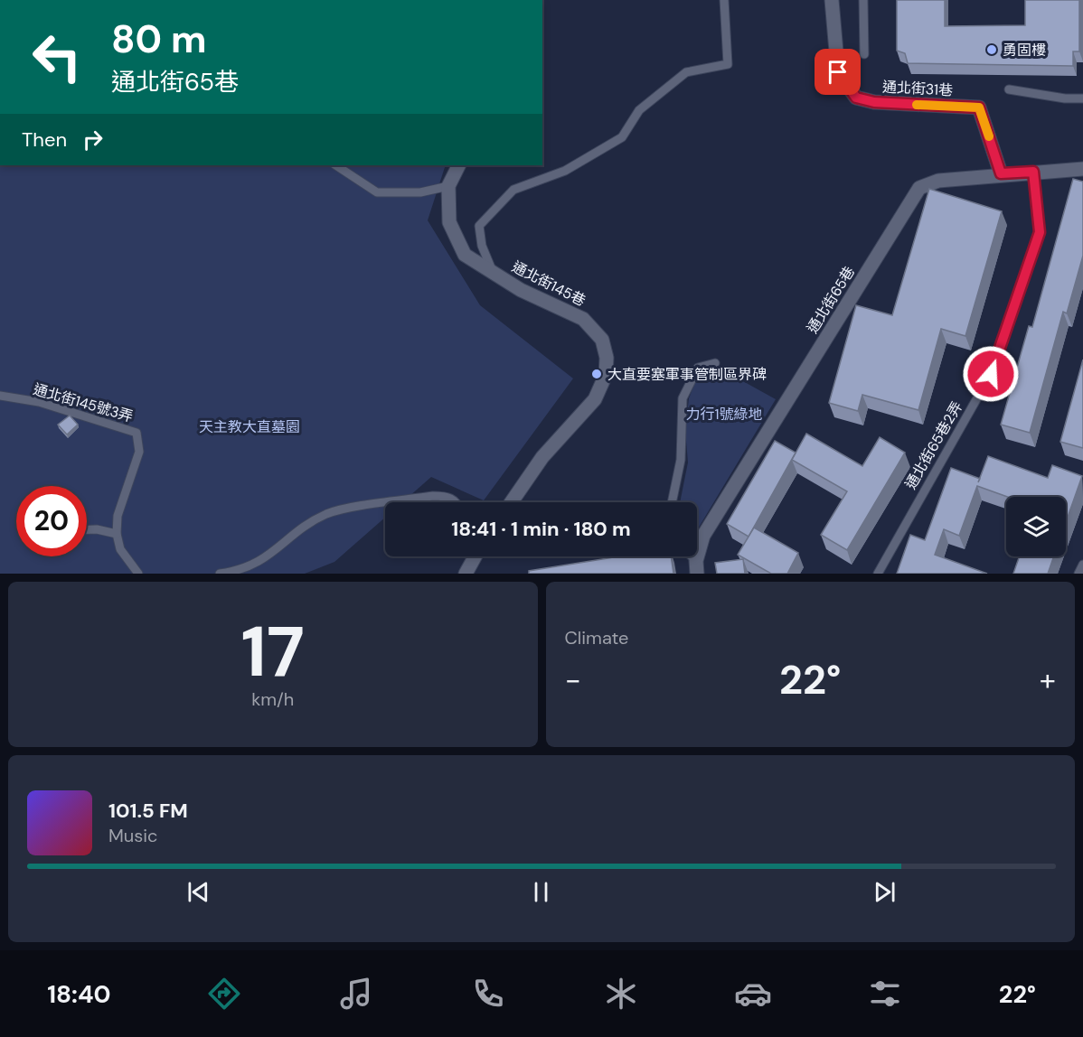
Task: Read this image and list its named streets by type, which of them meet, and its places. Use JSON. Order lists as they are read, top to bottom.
{
  "streets": {
    "street": ["通北街31巷", "通北街145巷", "通北街65巷"],
    "lane": ["通北街145號3弄", "通北街65巷2弄"]
  },
  "crossings": [
    ["通北街31巷", "通北街65巷"],
    ["通北街65巷", "通北街65巷2弄"]
  ],
  "parks": ["力行1號綠地", "天主教大直墓園"],
  "places": ["勇固樓", "大直要塞軍事管制區界碑"],
  "page": {
    "turn": ["80 m", "通北街65巷"],
    "then": "Then",
    "limit": "20",
    "trip": "18:41 · 1 min · 180 m",
    "tile": [
      ["17", "km/h"],
      "Climate"
    ],
    "heat": ["−", "22°", "+"],
    "song": ["101.5 FM", "Music"],
    "tabs": ["18:40", "22°"]
  }
}
